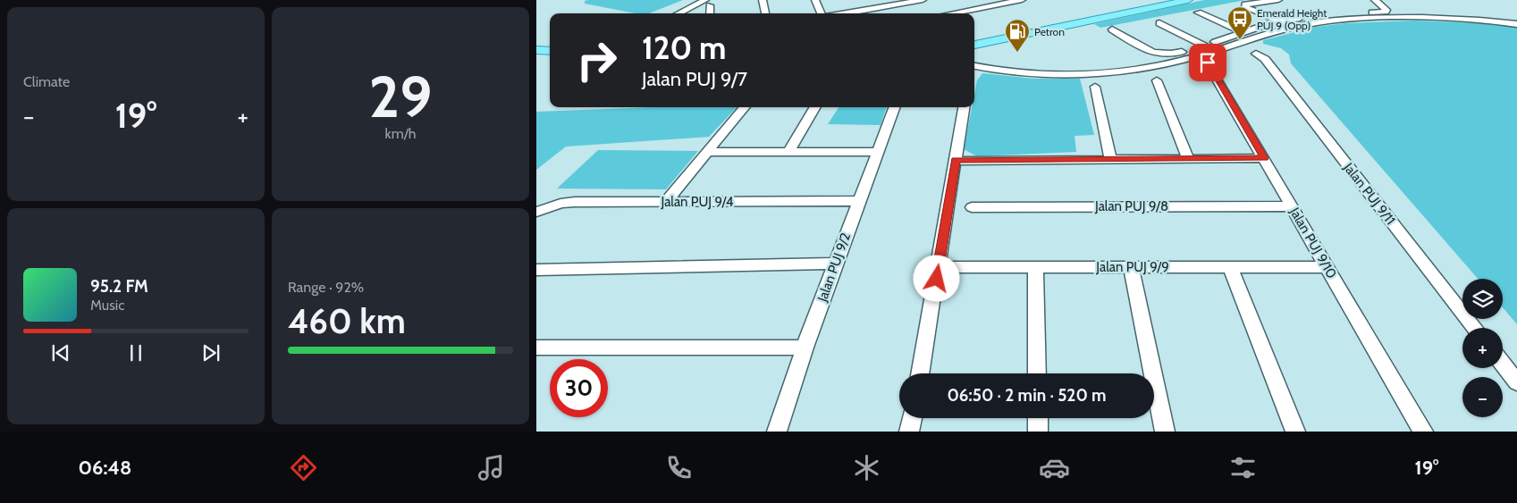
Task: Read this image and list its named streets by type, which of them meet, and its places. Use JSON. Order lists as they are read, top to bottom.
{
  "streets": {
    "street": [
      "Jalan PUJ 9/11",
      "Jalan PUJ 9/4",
      "Jalan PUJ 9/8",
      "Jalan PUJ 9/10",
      "Jalan PUJ 9/2",
      "Jalan PUJ 9/9"
    ]
  },
  "crossings": [
    ["Jalan PUJ 9/4", "Jalan PUJ 9/2"],
    ["Jalan PUJ 9/8", "Jalan PUJ 9/10"],
    ["Jalan PUJ 9/10", "Jalan PUJ 9/9"]
  ],
  "places": {
    "bus stop": ["Emerald Height PUJ 9 (Opp)"],
    "fuel station": ["Petron"]
  },
  "page": {
    "tile": [
      "Climate",
      ["29", "km/h"],
      ["Range · 92%", "460 km"]
    ],
    "turn": ["120 m", "Jalan PUJ 9/7"],
    "heat": ["−", "19°", "+"],
    "song": ["95.2 FM", "Music"],
    "map_buttons": ["+", "−"],
    "limit": "30",
    "trip": "06:50 · 2 min · 520 m",
    "tabs": ["06:48", "19°"]
  }
}
